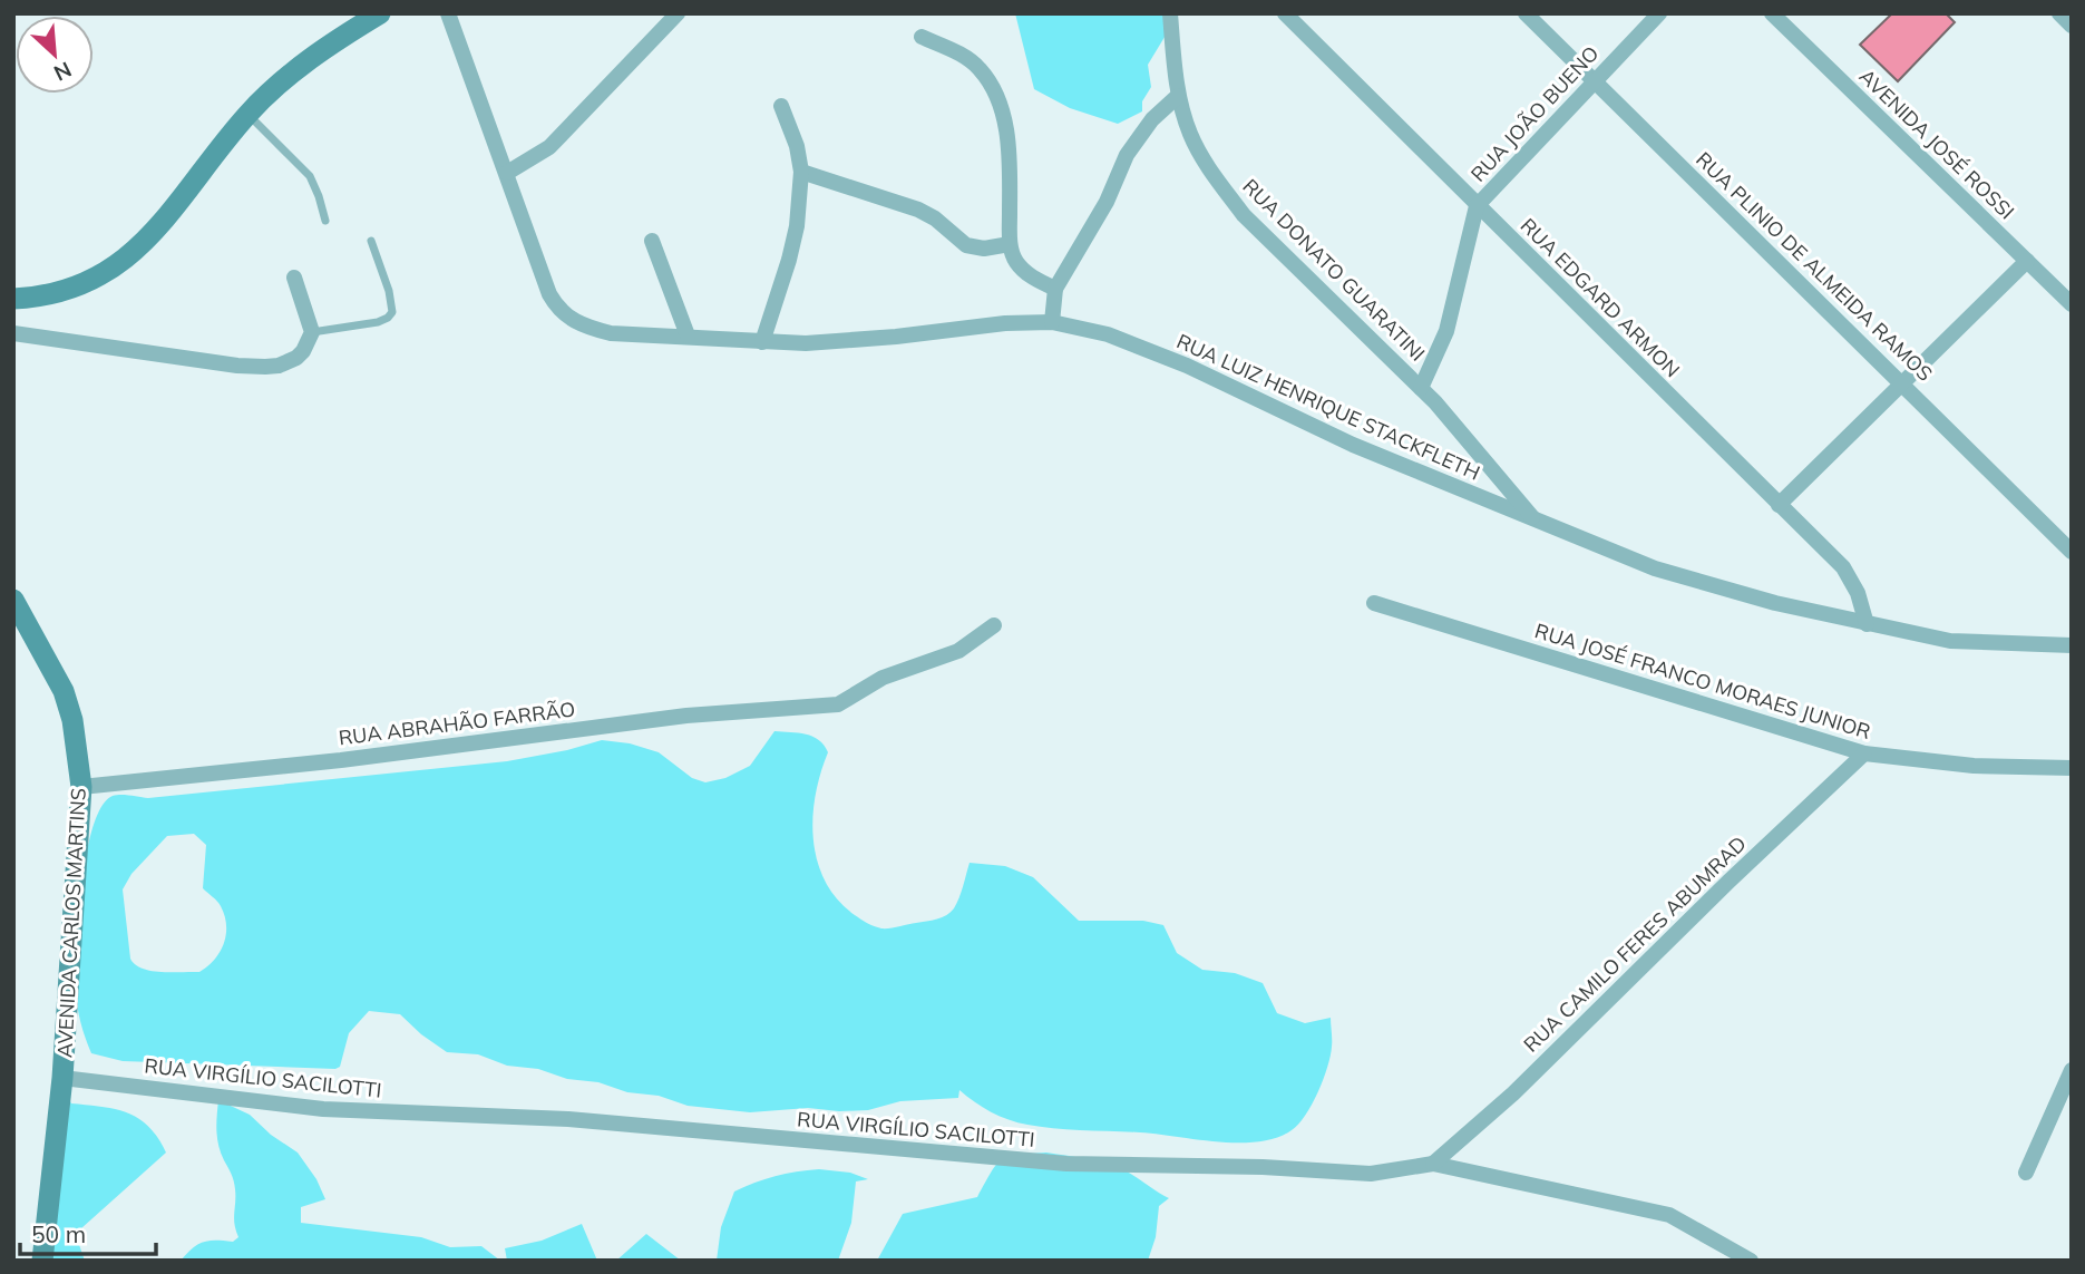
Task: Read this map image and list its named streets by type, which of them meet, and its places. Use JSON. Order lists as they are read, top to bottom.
{
  "streets": {
    "street": [
      "RUA JOÃO BUENO",
      "AVENIDA JOSÉ ROSSI",
      "RUA PLINIO DE ALMEIDA RAMOS",
      "RUA DONATO GUARATINI",
      "RUA EDGARD ARMON",
      "RUA LUIZ HENRIQUE STACKFLETH",
      "RUA JOSÉ FRANCO MORAES JUNIOR",
      "RUA ABRAHÃO FARRÃO",
      "AVENIDA CARLOS MARTINS",
      "RUA CAMILO FERES ABUMRAD",
      "RUA VIRGÍLIO SACILOTTI"
    ]
  },
  "crossings": [
    ["RUA JOÃO BUENO", "RUA PLINIO DE ALMEIDA RAMOS"],
    ["RUA JOÃO BUENO", "RUA DONATO GUARATINI"],
    ["RUA JOÃO BUENO", "RUA EDGARD ARMON"],
    ["RUA DONATO GUARATINI", "RUA LUIZ HENRIQUE STACKFLETH"],
    ["RUA EDGARD ARMON", "RUA LUIZ HENRIQUE STACKFLETH"],
    ["RUA JOSÉ FRANCO MORAES JUNIOR", "RUA CAMILO FERES ABUMRAD"],
    ["RUA ABRAHÃO FARRÃO", "AVENIDA CARLOS MARTINS"],
    ["AVENIDA CARLOS MARTINS", "RUA VIRGÍLIO SACILOTTI"],
    ["RUA CAMILO FERES ABUMRAD", "RUA VIRGÍLIO SACILOTTI"]
  ],
  "scale_bar": "50 m",
  "north": "bottom right"
}
